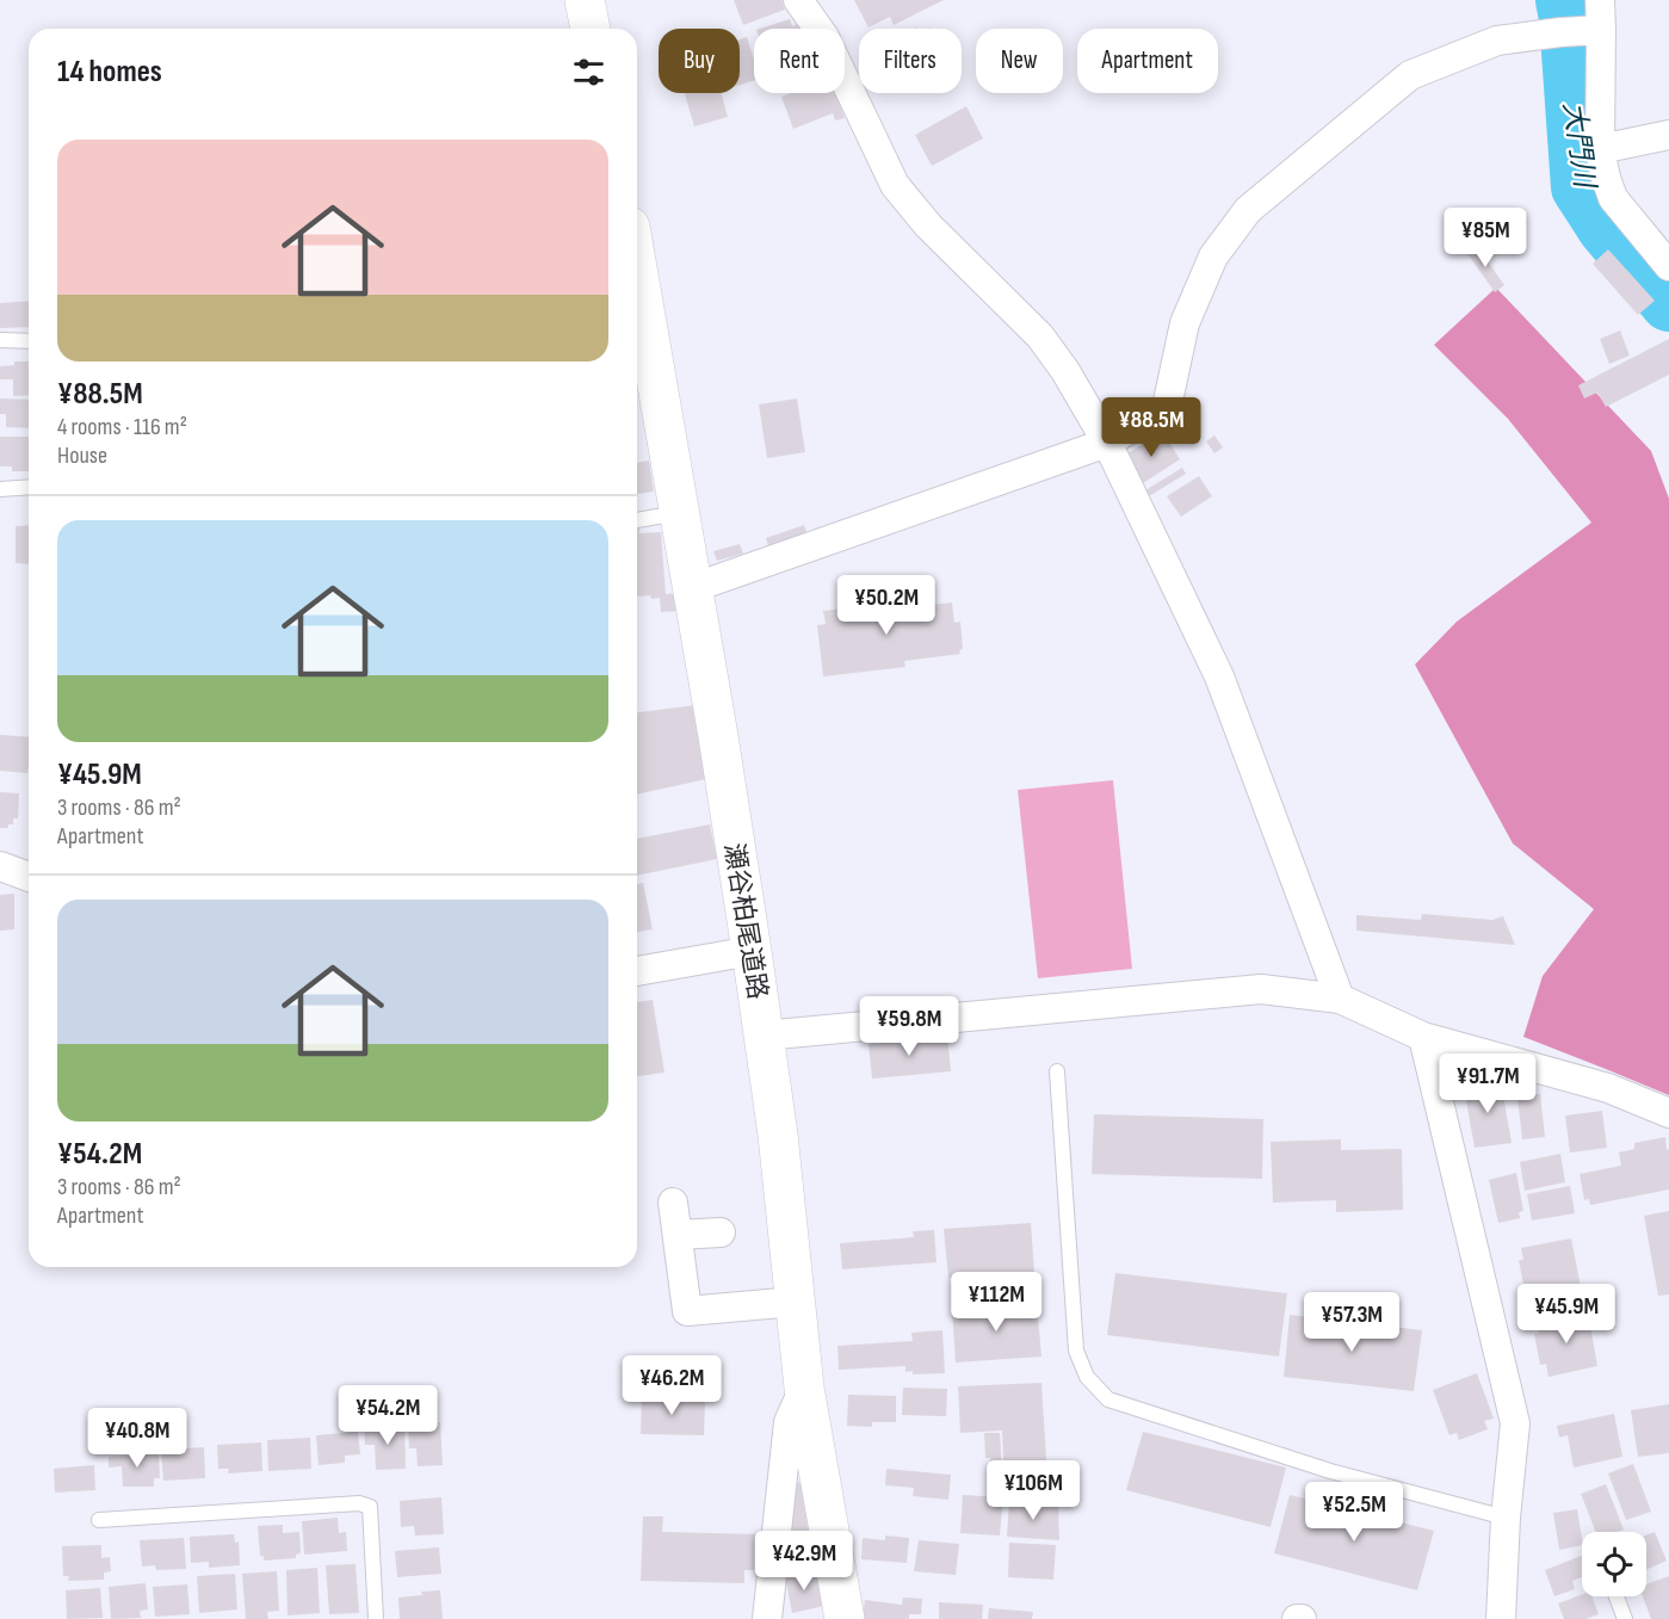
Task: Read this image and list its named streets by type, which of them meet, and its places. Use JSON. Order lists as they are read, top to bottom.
{
  "streets": {
    "main road": ["瀬谷柏尾道路"]
  },
  "water": ["大門川"],
  "page": {
    "chip": [
      "Buy",
      "Rent",
      "Filters",
      "New",
      "Apartment"
    ],
    "heading": "14 homes",
    "list": [
      {
        "name": "¥88.5M",
        "note": "4 rooms · 116 m² · House"
      },
      {
        "name": "¥45.9M",
        "note": "3 rooms · 86 m² · Apartment"
      },
      {
        "name": "¥54.2M",
        "note": "3 rooms · 86 m² · Apartment"
      }
    ],
    "price": [
      "¥85M",
      "¥88.5M",
      "¥50.2M",
      "¥59.8M",
      "¥91.7M",
      "¥112M",
      "¥45.9M",
      "¥57.3M",
      "¥46.2M",
      "¥54.2M",
      "¥40.8M",
      "¥106M",
      "¥52.5M",
      "¥42.9M"
    ]
  }
}
